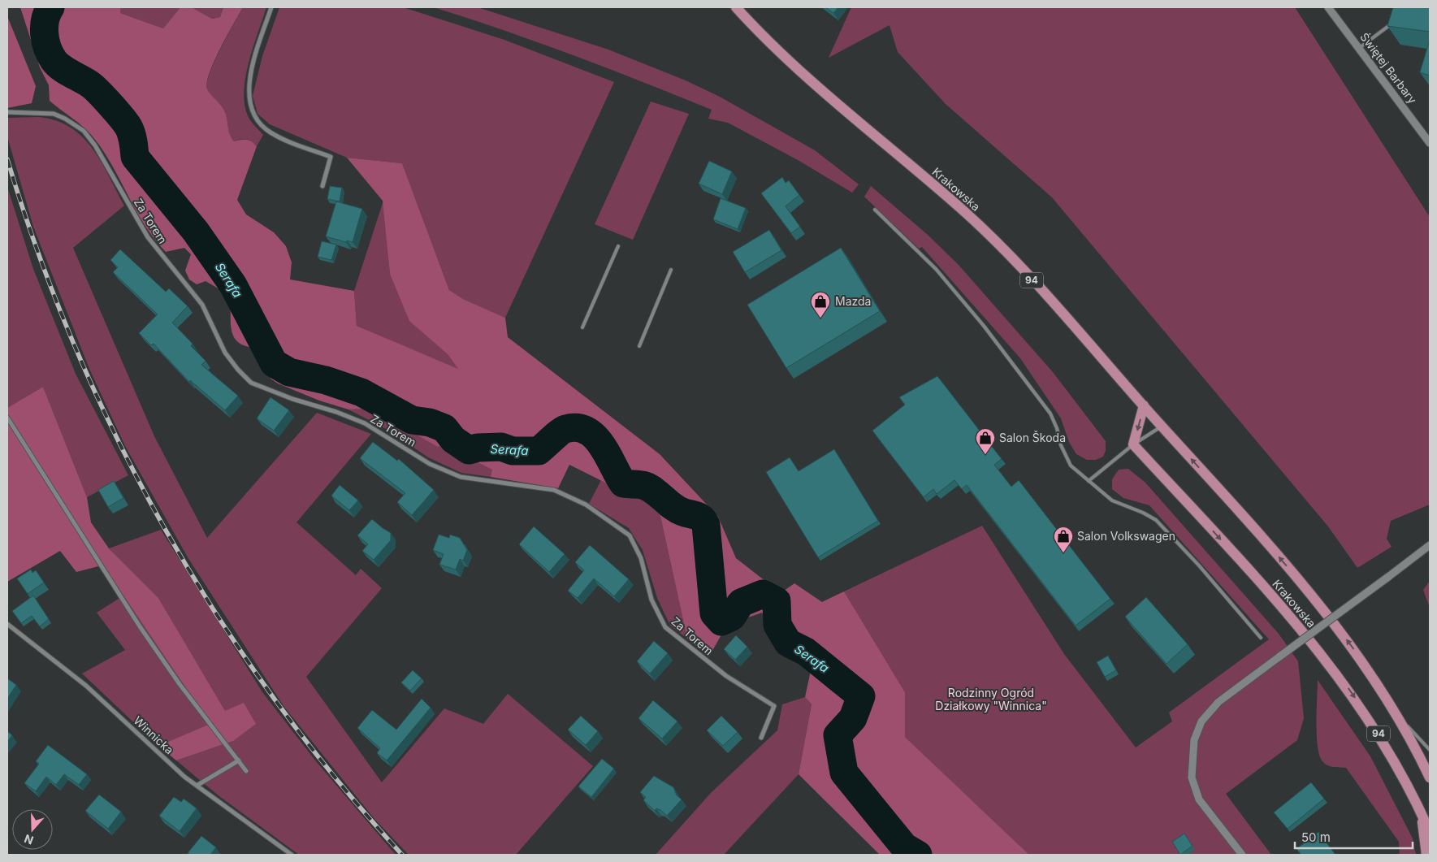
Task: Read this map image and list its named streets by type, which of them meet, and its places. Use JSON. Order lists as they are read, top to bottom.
{
  "streets": {
    "main road": ["Krakowska", "94"],
    "street": ["Świętej Barbary", "Za Torem", "Winnicka"]
  },
  "water": ["Serafa"],
  "parks": ["Rodzinny Ogród Działkowy \"Winnica\""],
  "places": {
    "shop": ["Mazda", "Salon Škoda", "Salon Volkswagen"]
  },
  "scale_bar": "50 m",
  "north": "bottom"
}
